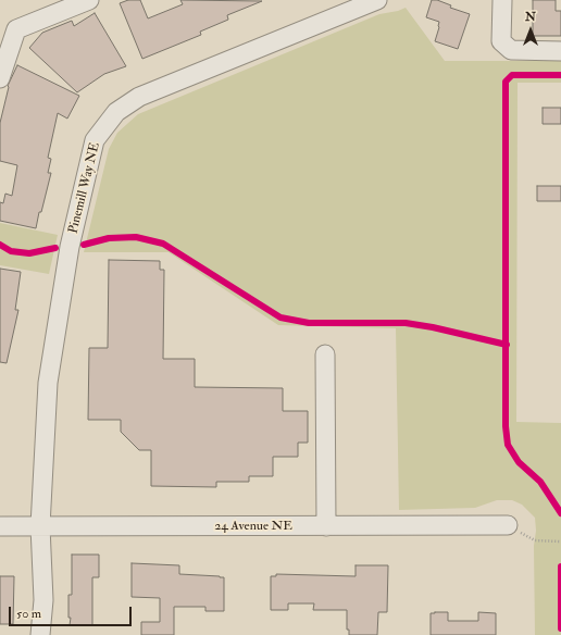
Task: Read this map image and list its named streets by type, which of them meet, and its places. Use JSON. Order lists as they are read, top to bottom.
{
  "streets": {
    "street": ["Pinemill Way NE", "24 Avenue NE"]
  },
  "crossings": [
    ["Pinemill Way NE", "24 Avenue NE"]
  ],
  "scale_bar": "50 m",
  "north": "top"
}
